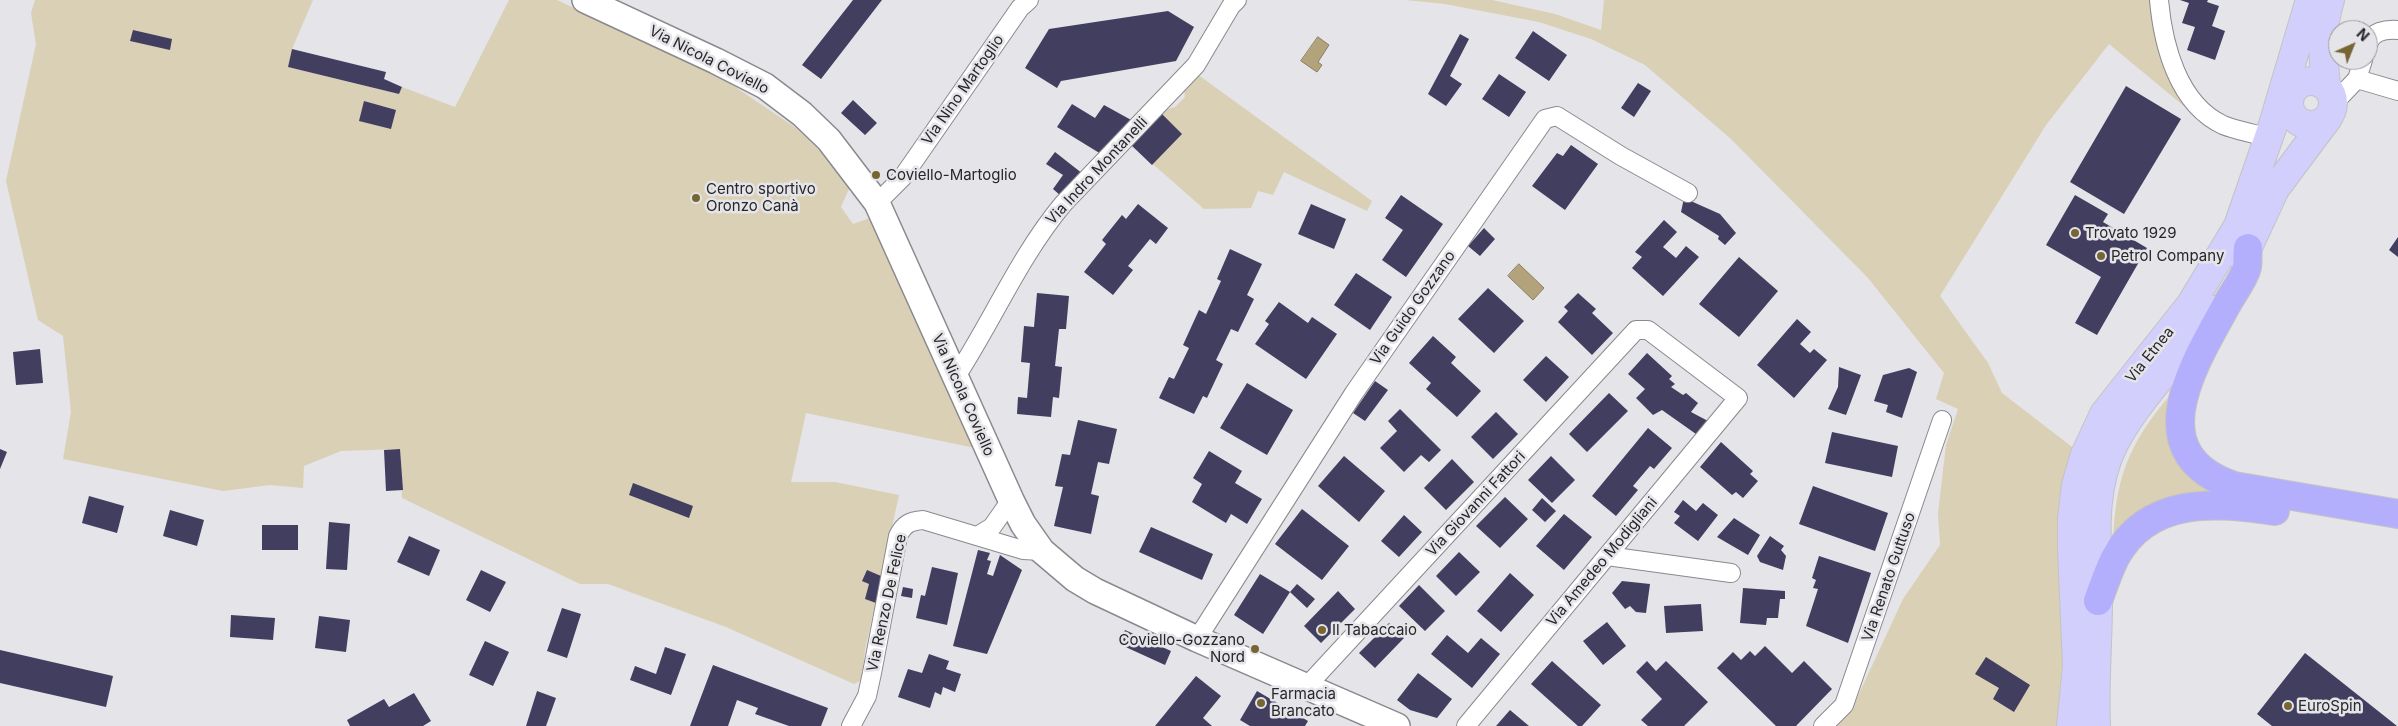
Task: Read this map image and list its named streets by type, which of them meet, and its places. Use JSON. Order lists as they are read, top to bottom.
{
  "streets": {
    "main road": ["Via Nicola Coviello", "Via Etnea"],
    "street": [
      "Via Nino Martoglio",
      "Via Indro Montanelli",
      "Via Guido Gozzano",
      "Via Giovanni Fattori",
      "Via Amedeo Modigliani",
      "Via Renato Guttuso",
      "Via Renzo De Felice"
    ]
  },
  "crossings": [
    ["Via Nicola Coviello", "Via Nino Martoglio"],
    ["Via Nicola Coviello", "Via Indro Montanelli"],
    ["Via Nicola Coviello", "Via Guido Gozzano"],
    ["Via Nicola Coviello", "Via Giovanni Fattori"],
    ["Via Giovanni Fattori", "Via Amedeo Modigliani"]
  ],
  "places": [
    "Coviello-Martoglio",
    "Centro sportivo Oronzo Canà",
    "Trovato 1929",
    "Petrol Company",
    "Il Tabaccaio",
    "Coviello-Gozzano Nord",
    "Farmacia Brancato",
    "EuroSpin"
  ],
  "north": "top right"
}
